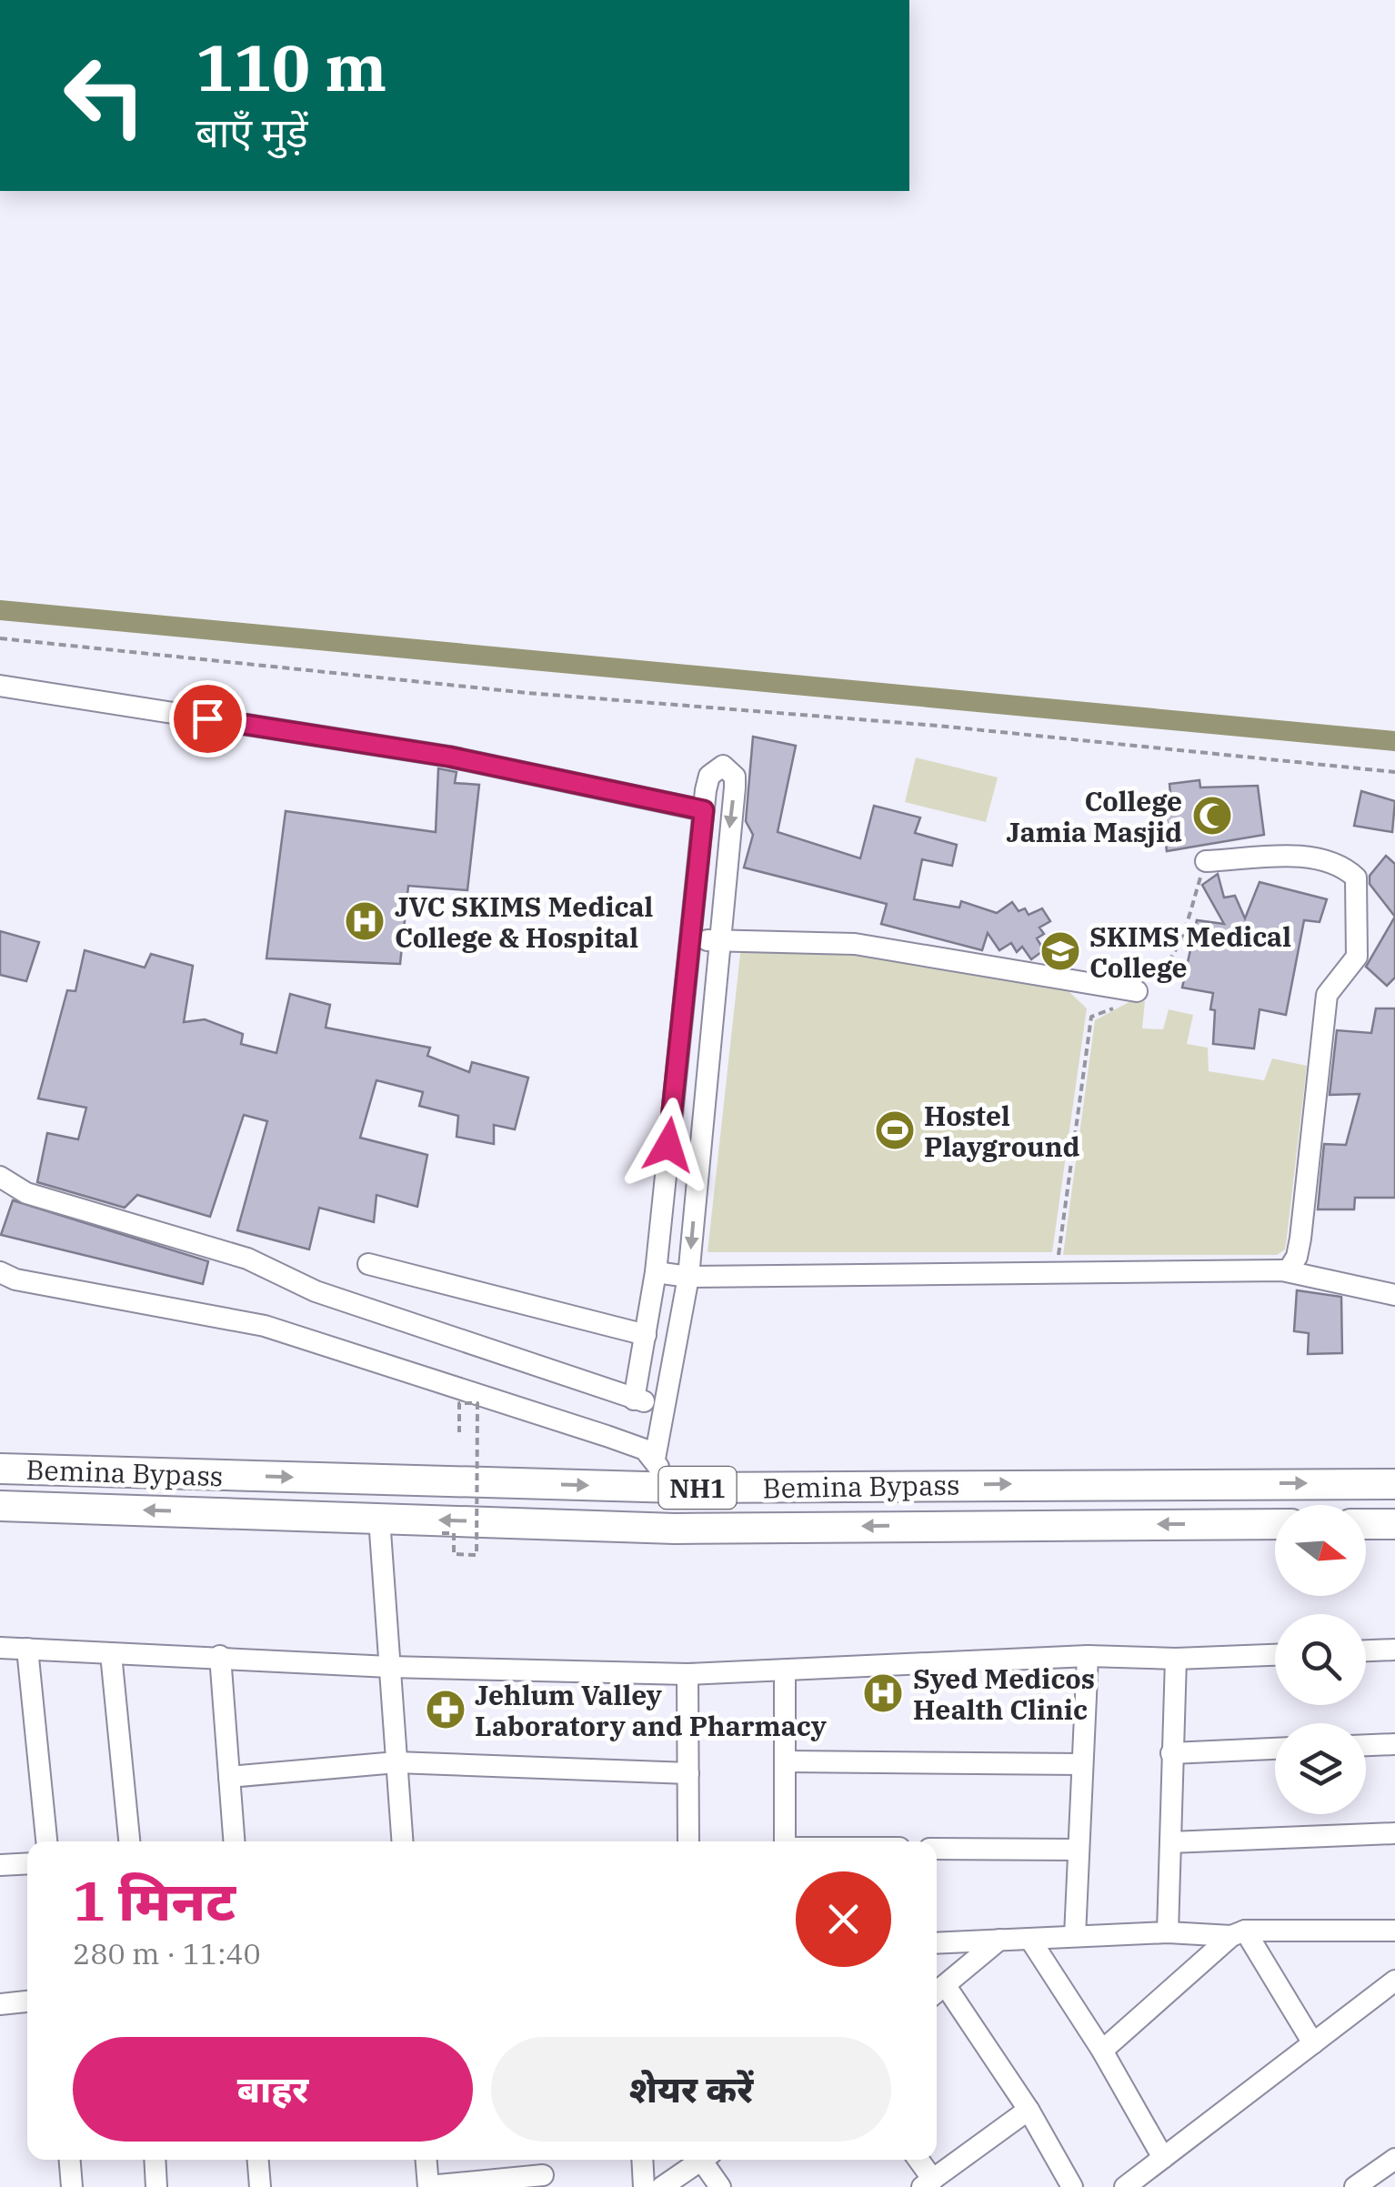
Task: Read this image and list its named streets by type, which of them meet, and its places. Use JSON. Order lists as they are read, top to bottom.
{
  "streets": {
    "highway": ["Bemina Bypass", "NH1"]
  },
  "places": {
    "mosque": ["College Jamia Masjid"],
    "hospital": ["JVC SKIMS Medical College & Hospital", "Syed Medicos Health Clinic"],
    "school or university": ["SKIMS Medical College"],
    "sports": ["Hostel Playground"],
    "pharmacy": ["Jehlum Valley Laboratory and Pharmacy"]
  },
  "north": "right",
  "page": {
    "turn": ["110 m", "बाएँ मुड़ें"],
    "heading": ["1 मिनट", "280 m · 11:40"],
    "buttons": ["बाहर", "शेयर करें"]
  }
}
